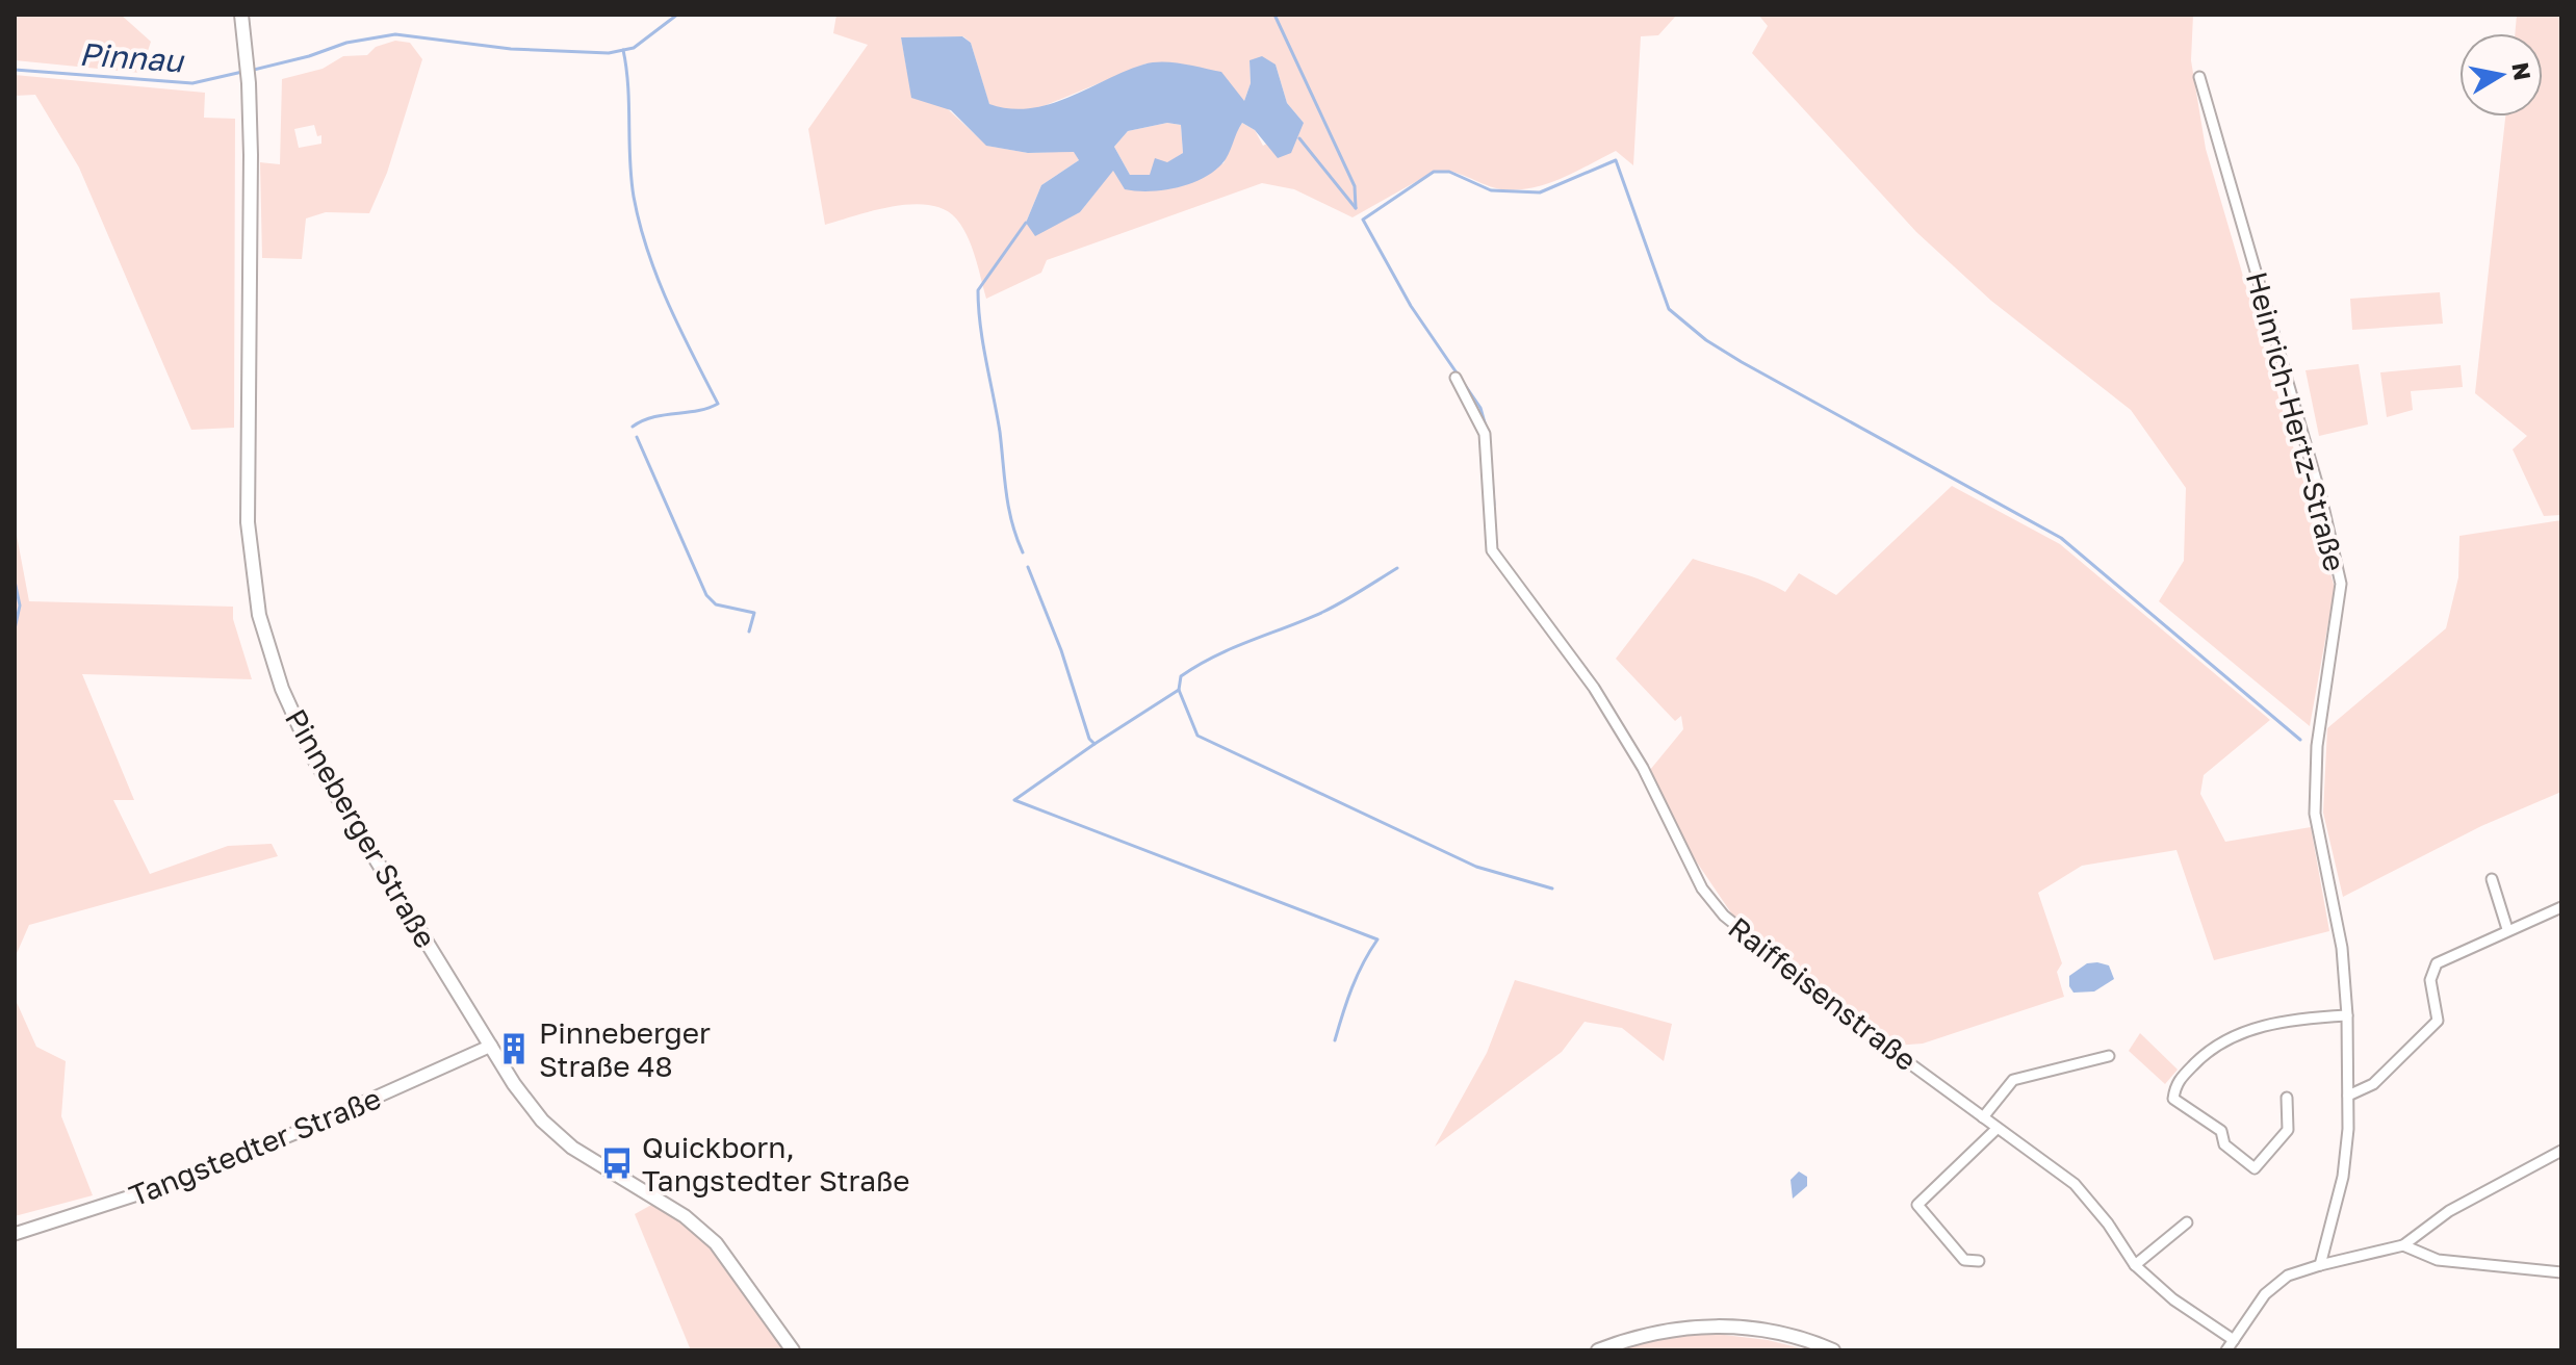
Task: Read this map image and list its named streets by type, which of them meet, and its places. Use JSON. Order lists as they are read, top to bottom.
{
  "streets": {
    "main road": ["Pinneberger Straße"],
    "street": ["Heinrich-Hertz-Straße", "Raiffeisenstraße", "Tangstedter Straße"]
  },
  "crossings": [
    ["Pinneberger Straße", "Tangstedter Straße"]
  ],
  "water": ["Pinnau"],
  "places": {
    "building": ["Pinneberger Straße 48"],
    "bus stop": ["Quickborn, Tangstedter Straße"]
  },
  "north": "right"
}
